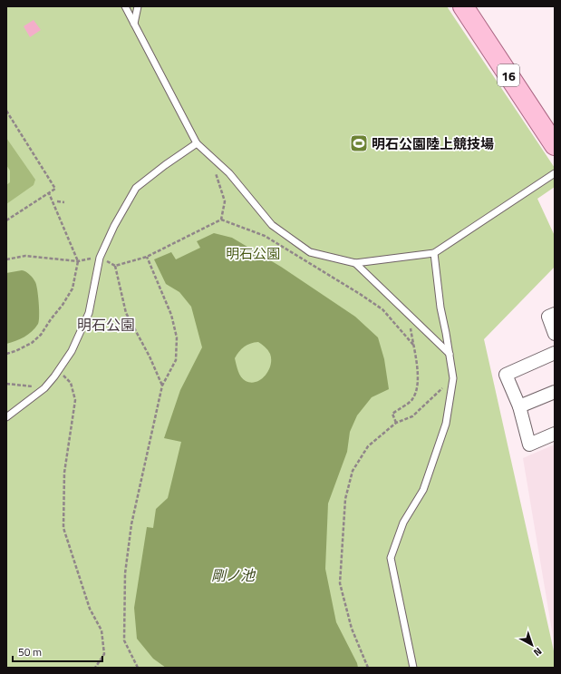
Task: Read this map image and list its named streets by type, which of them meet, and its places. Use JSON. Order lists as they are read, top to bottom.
{
  "streets": {
    "main road": ["16"]
  },
  "districts": ["明石公園"],
  "water": ["剛ノ池"],
  "parks": ["明石公園"],
  "places": {
    "sports": ["明石公園陸上競技場"]
  },
  "scale_bar": "50 m",
  "north": "bottom right"
}
